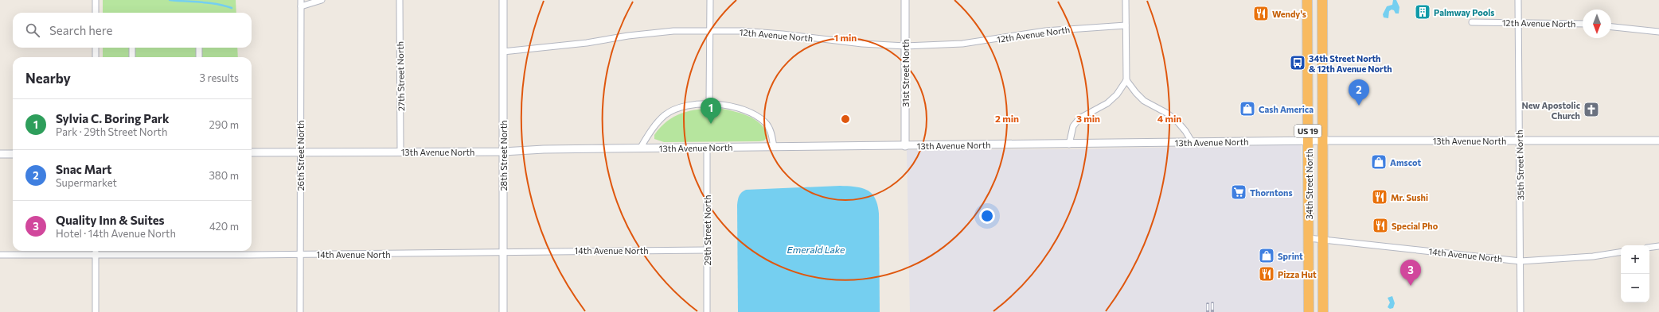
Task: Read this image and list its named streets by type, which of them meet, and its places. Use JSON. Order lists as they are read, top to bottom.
{
  "streets": {
    "highway": ["US 19", "34th Street North"],
    "street": [
      "12th Avenue North",
      "31st Street North",
      "27th Street North",
      "13th Avenue North",
      "26th Street North",
      "28th Street North",
      "35th Street North",
      "29th Street North",
      "14th Avenue North"
    ]
  },
  "crossings": [
    ["12th Avenue North", "31st Street North"],
    ["12th Avenue North", "28th Street North"],
    ["12th Avenue North", "35th Street North"],
    ["31st Street North", "13th Avenue North"],
    ["27th Street North", "13th Avenue North"],
    ["13th Avenue North", "26th Street North"],
    ["13th Avenue North", "28th Street North"],
    ["13th Avenue North", "35th Street North"],
    ["13th Avenue North", "34th Street North"],
    ["13th Avenue North", "29th Street North"],
    ["26th Street North", "14th Avenue North"],
    ["28th Street North", "14th Avenue North"],
    ["35th Street North", "14th Avenue North"],
    ["34th Street North", "14th Avenue North"],
    ["29th Street North", "14th Avenue North"]
  ],
  "water": ["Emerald Lake"],
  "places": {
    "building": ["Palmway Pools"],
    "restaurant": [
      "Wendy's",
      "Mr. Sushi",
      "Special Pho",
      "Pizza Hut"
    ],
    "bus stop": ["34th Street North & 12th Avenue North"],
    "shop": ["Cash America", "Amscot", "Sprint"],
    "church": ["New Apostolic Church"],
    "supermarket": ["Thorntons"]
  },
  "north": "bottom",
  "page": {
    "search": "Search here",
    "heading": ["Nearby", "3 results"],
    "pins": ["2", "1", "3"],
    "list": [
      {
        "mark": "1",
        "name": "Sylvia C. Boring Park",
        "note": "Park · 29th Street North",
        "value": "290 m"
      },
      {
        "mark": "2",
        "name": "Snac Mart",
        "note": "Supermarket",
        "value": "380 m"
      },
      {
        "mark": "3",
        "name": "Quality Inn & Suites",
        "note": "Hotel · 14th Avenue North",
        "value": "420 m"
      }
    ],
    "map_buttons": ["+", "−"]
  },
  "rings": [
    "1 min",
    "2 min",
    "3 min",
    "4 min"
  ]
}
